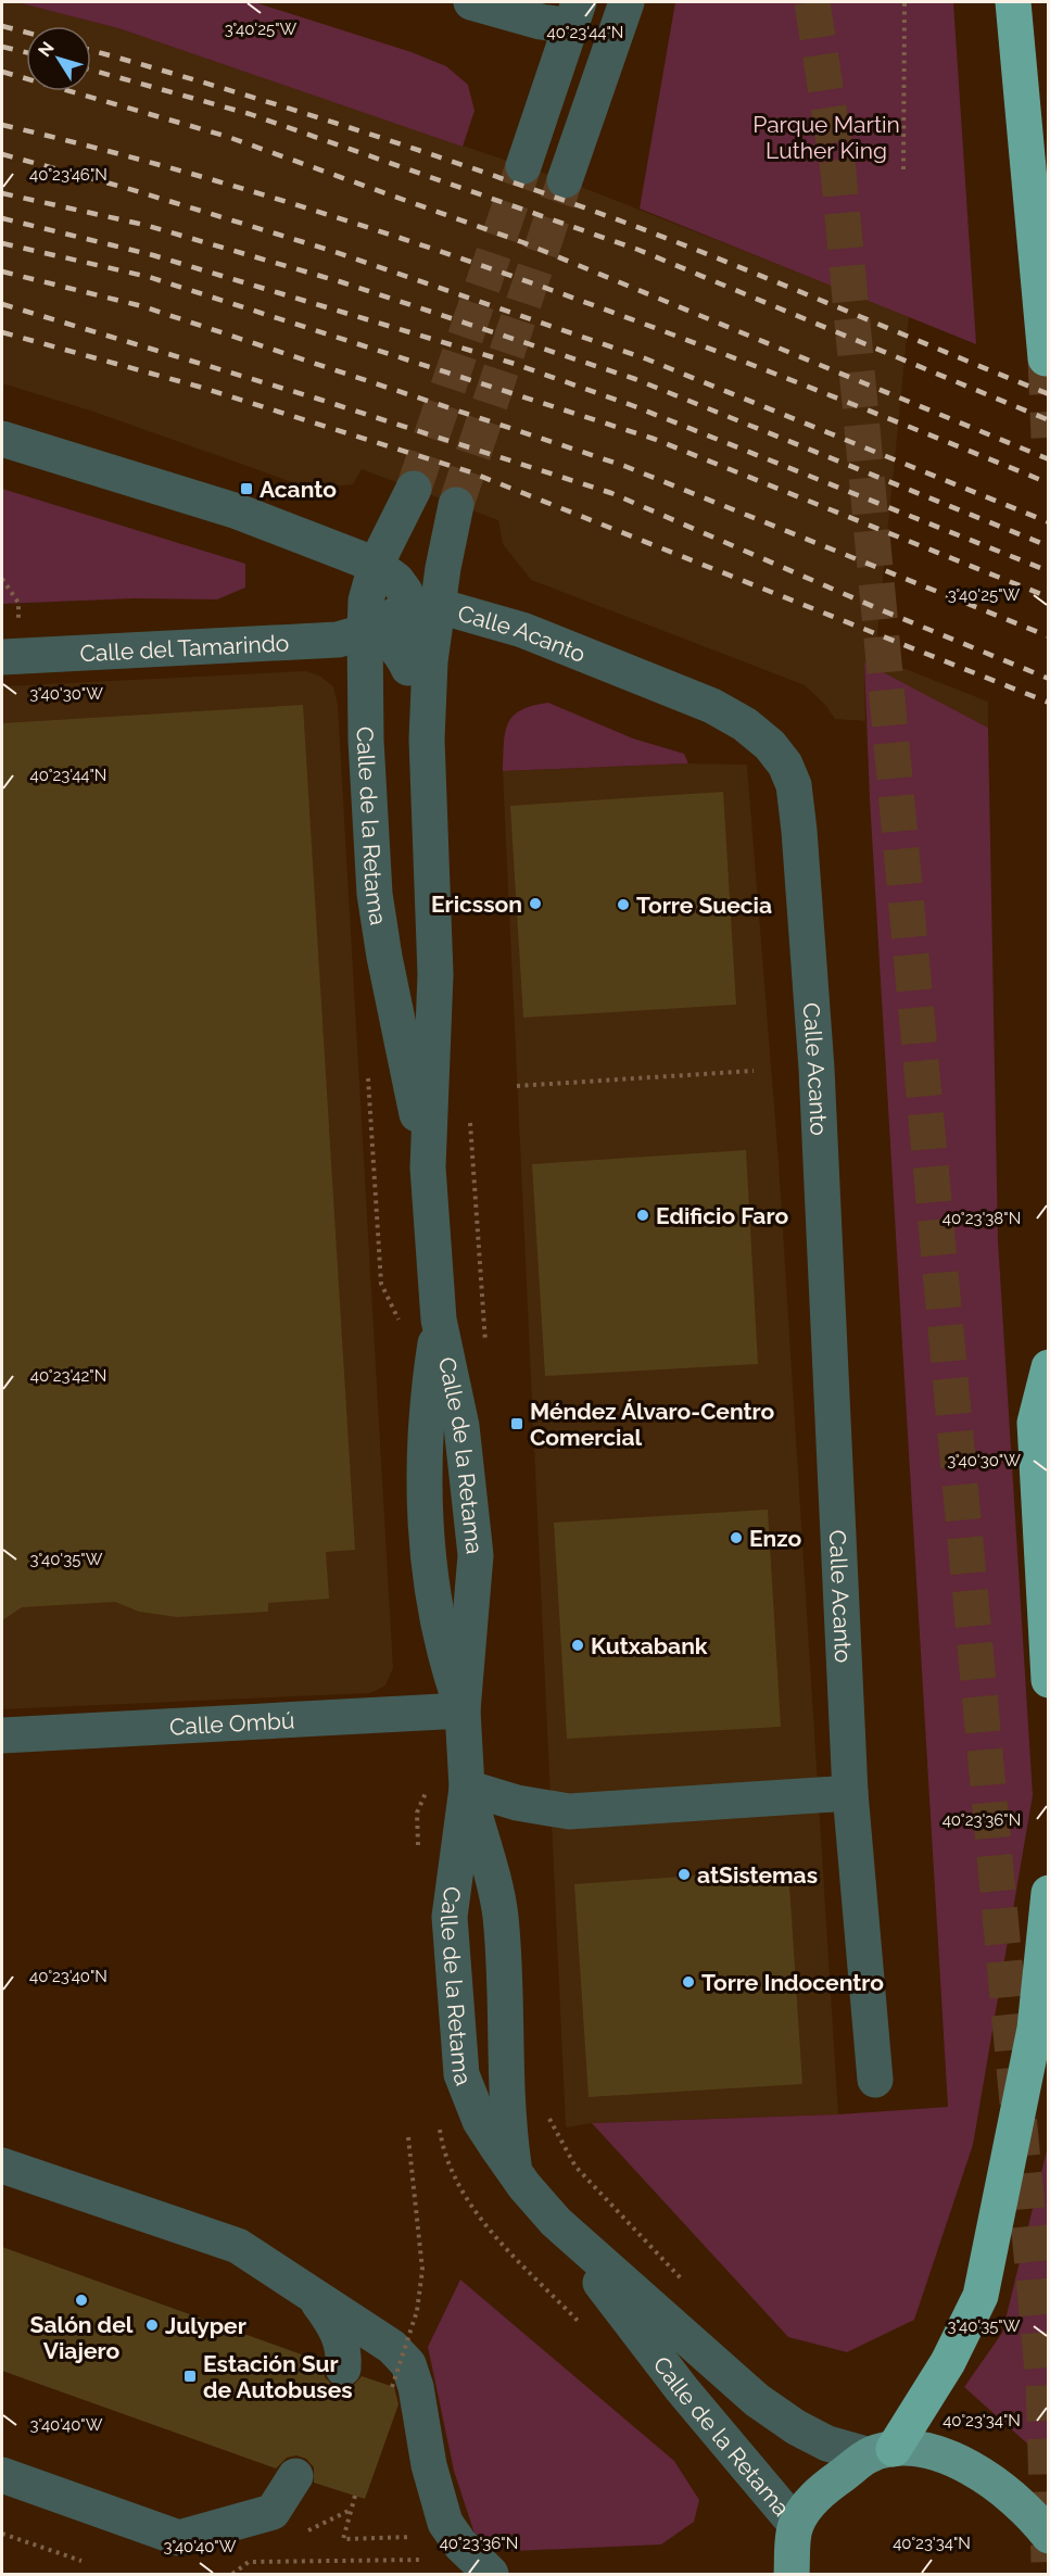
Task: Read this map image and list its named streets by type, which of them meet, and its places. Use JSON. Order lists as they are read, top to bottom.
{
  "streets": {
    "street": [
      "Calle Acanto",
      "Calle del Tamarindo",
      "Calle de la Retama",
      "Calle Ombú"
    ]
  },
  "crossings": [
    ["Calle Acanto", "Calle de la Retama"],
    ["Calle del Tamarindo", "Calle de la Retama"],
    ["Calle de la Retama", "Calle Ombú"]
  ],
  "parks": ["Parque Martin Luther King"],
  "places": {
    "transit": ["Acanto", "Méndez Álvaro-Centro Comercial", "Estación Sur de Autobuses"],
    "other": [
      "Ericsson",
      "Torre Suecia",
      "Edificio Faro",
      "Enzo",
      "Kutxabank",
      "atSistemas",
      "Torre Indocentro",
      "Salón del Viajero",
      "Julyper"
    ]
  },
  "north": "top left",
  "coordinates": [
    "3°40'25\"W",
    "40°23'44\"N",
    "40°23'46\"N",
    "3°40'30\"W",
    "40°23'38\"N",
    "40°23'42\"N",
    "3°40'35\"W",
    "40°23'36\"N",
    "40°23'40\"N",
    "40°23'34\"N",
    "3°40'40\"W"
  ]
}
